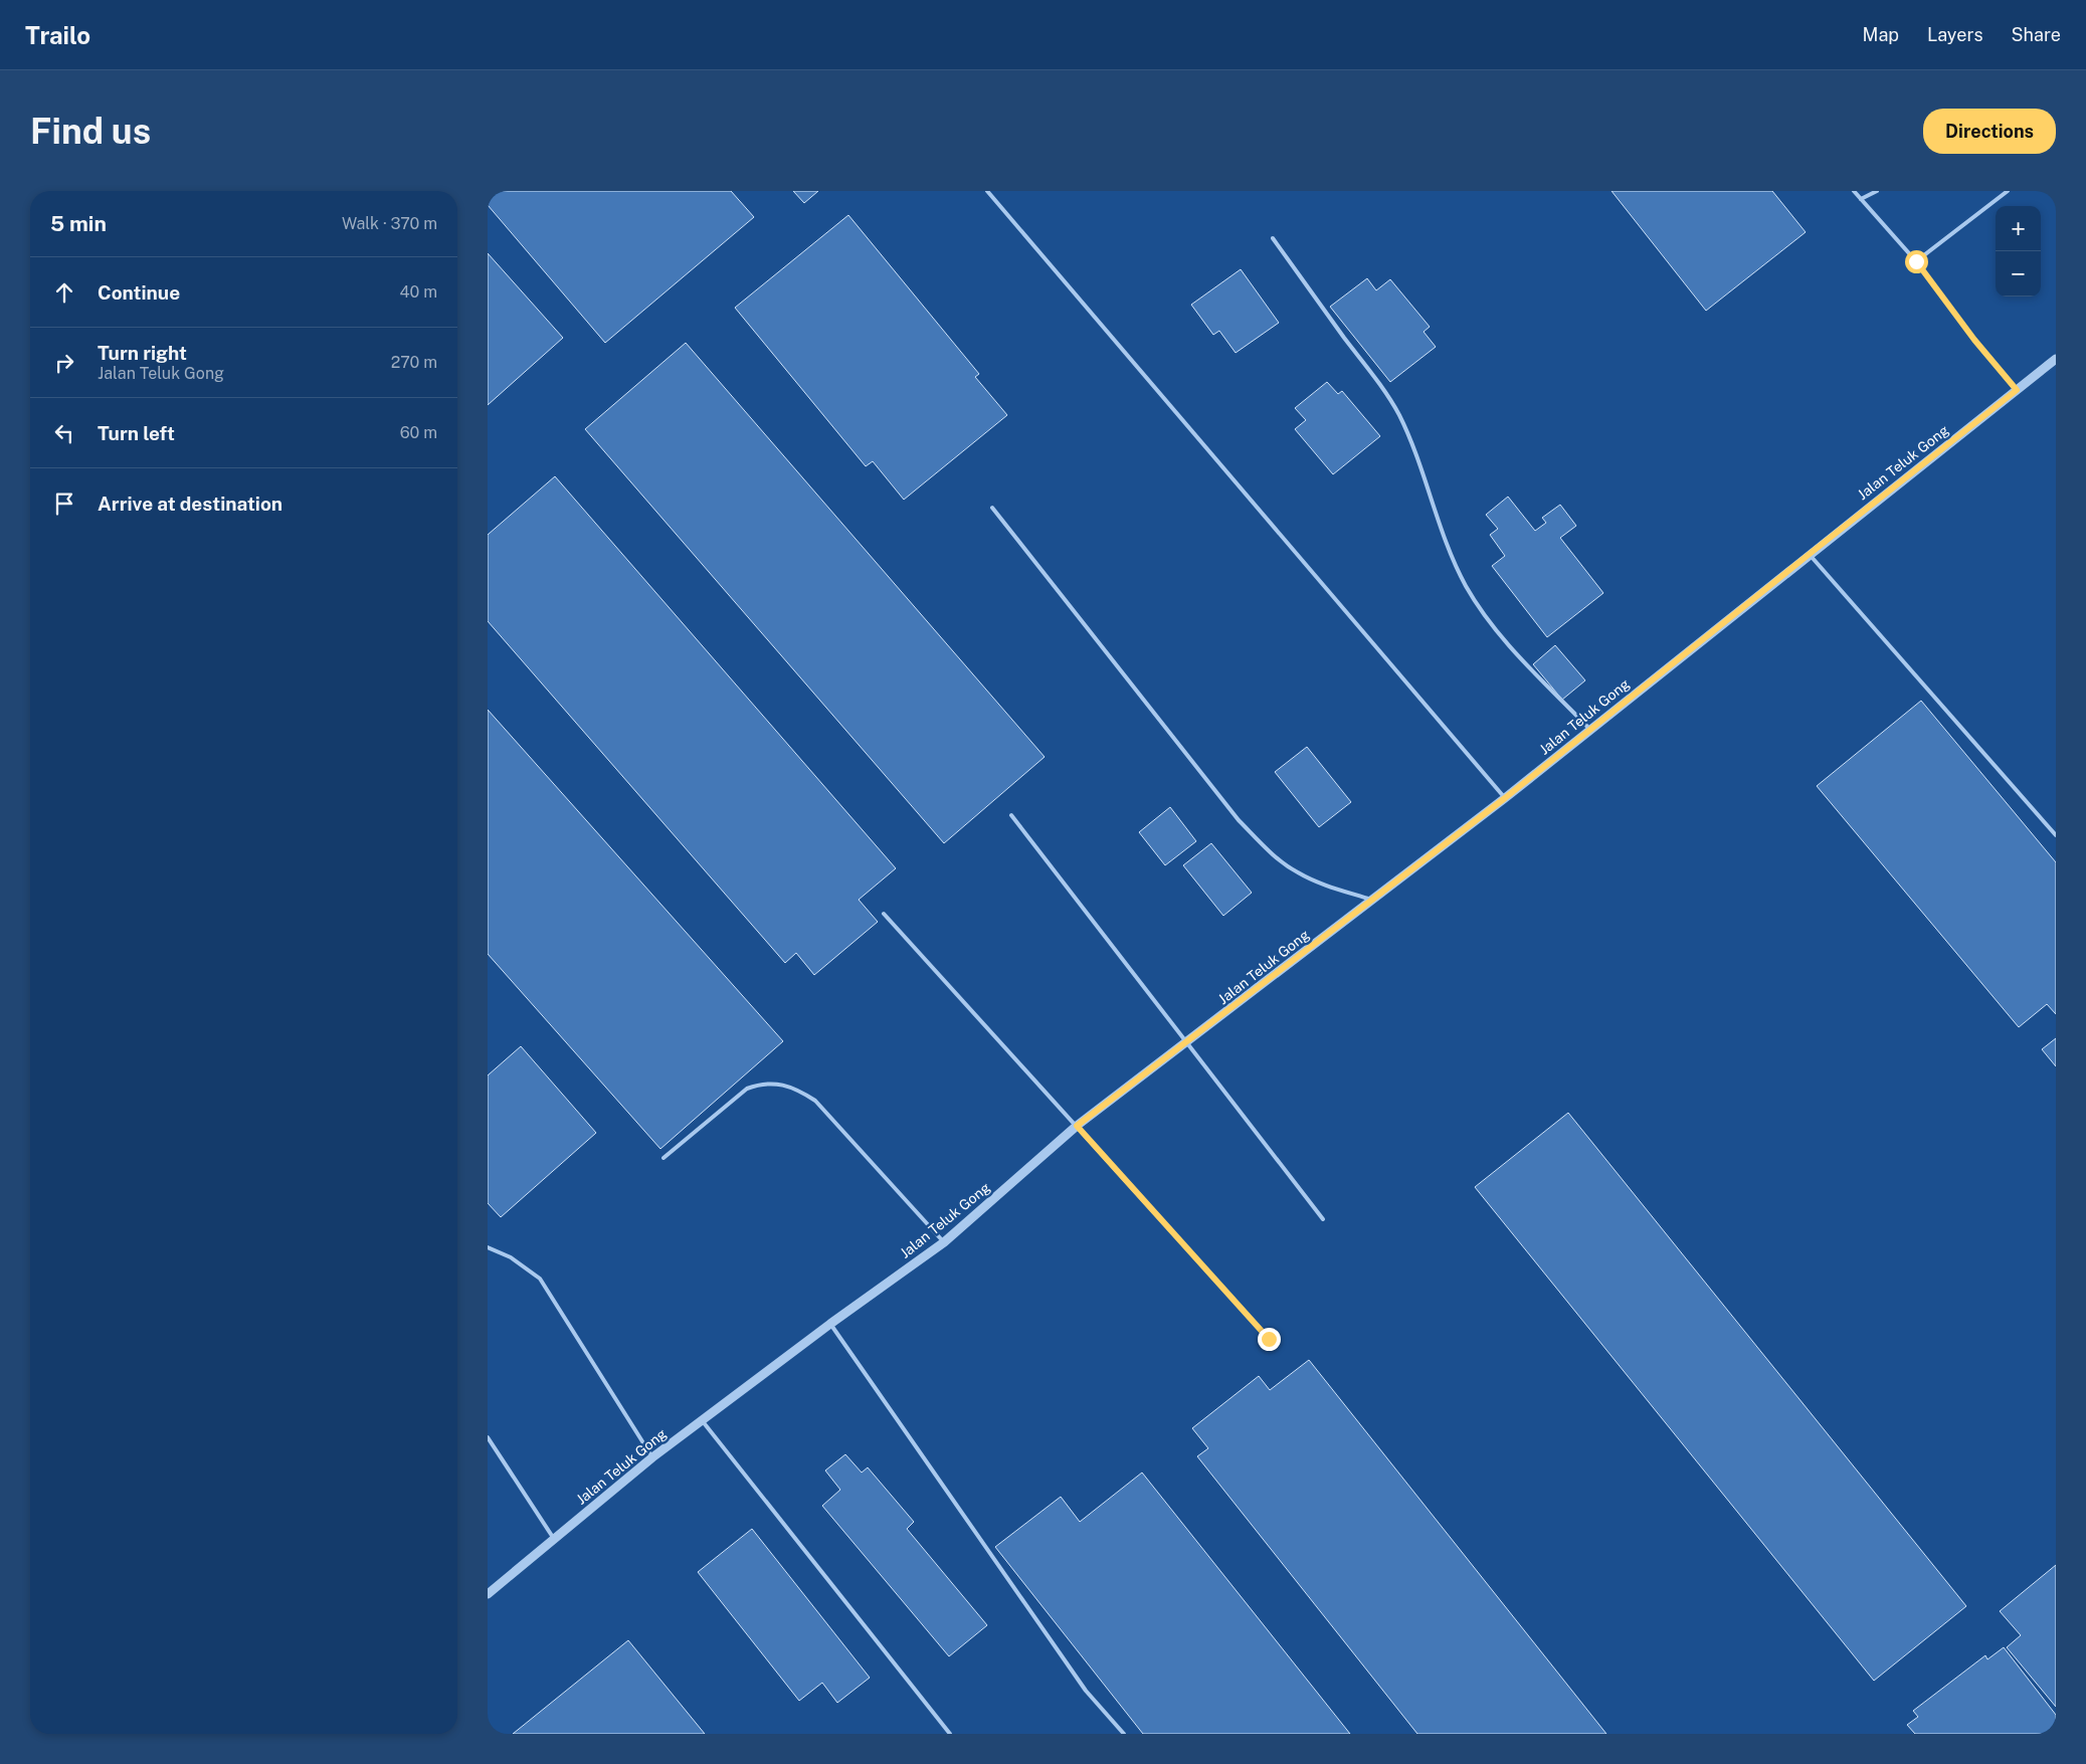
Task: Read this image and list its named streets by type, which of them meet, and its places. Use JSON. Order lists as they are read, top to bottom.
{
  "streets": {
    "street": ["Jalan Teluk Gong"]
  },
  "page": {
    "header": "Trailo",
    "nav": ["Map", "Layers", "Share"],
    "buttons": "Directions",
    "title": "Find us",
    "heading": ["5 min", "Walk · 370 m"],
    "map_buttons": ["+", "−"],
    "list": [
      ["Continue", "40 m"],
      ["Turn right", "Jalan Teluk Gong", "270 m"],
      ["Turn left", "60 m"],
      "Arrive at destination"
    ]
  }
}
